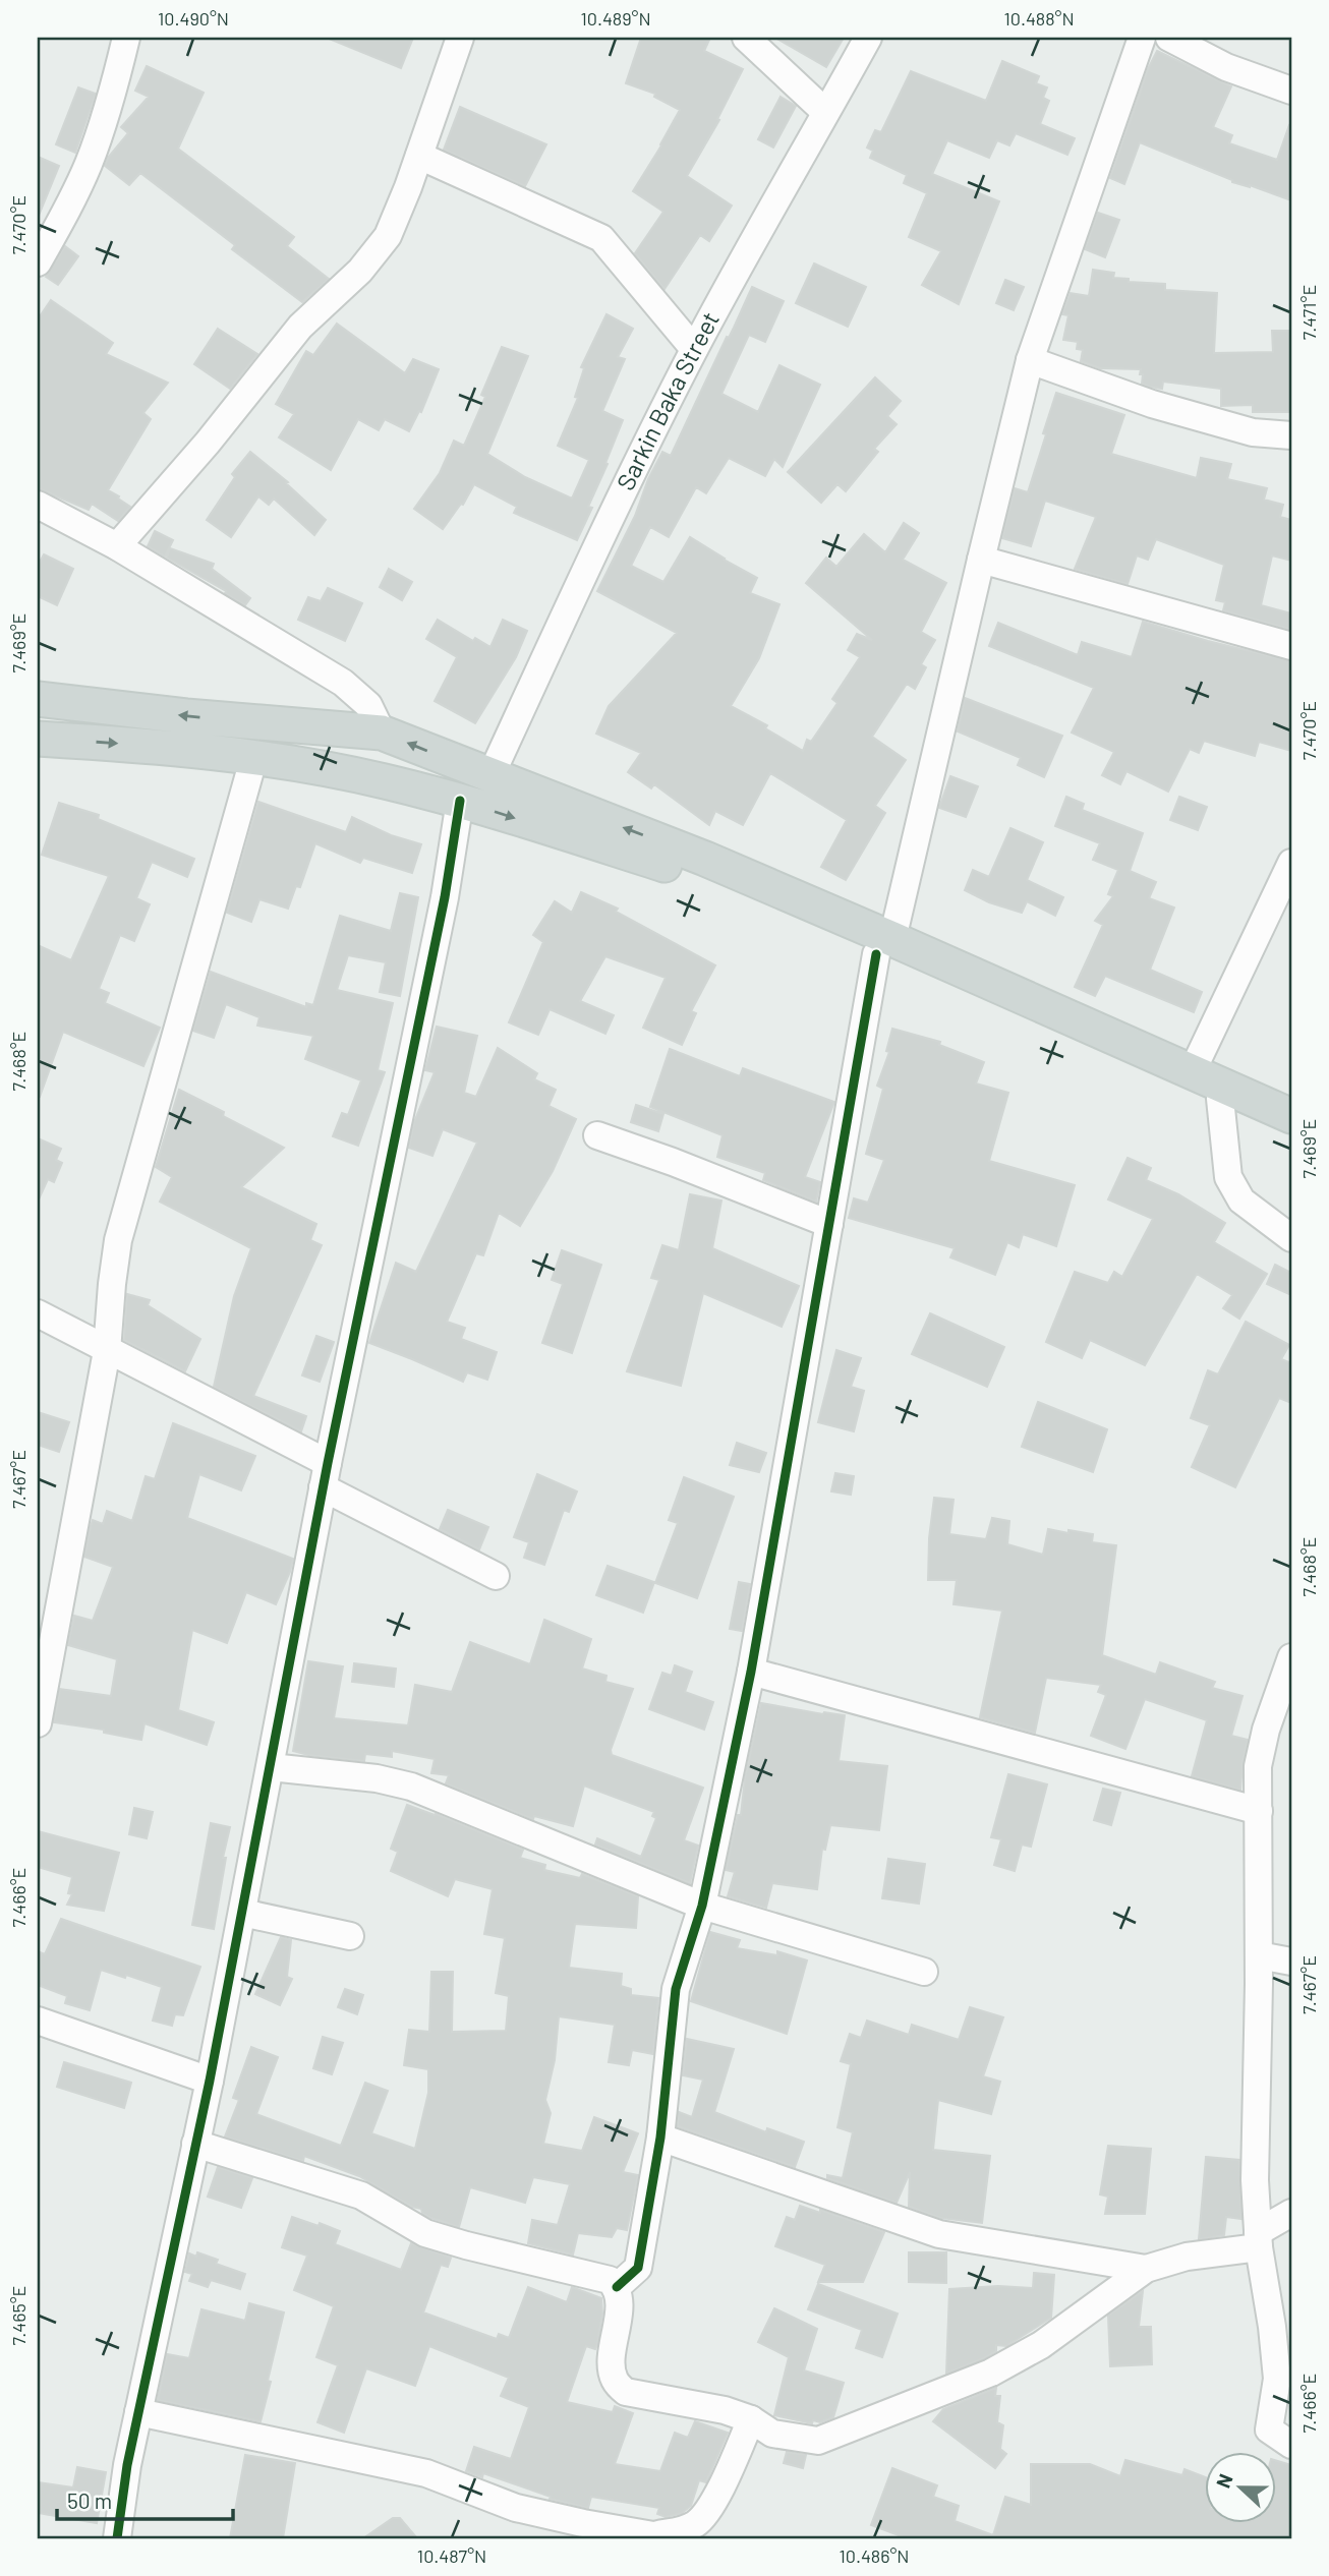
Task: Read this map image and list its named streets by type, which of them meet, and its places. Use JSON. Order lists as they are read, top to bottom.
{
  "streets": {
    "street": ["Sarkin Baka Street"]
  },
  "scale_bar": "50 m",
  "north": "left",
  "coordinates": [
    "10.490°N",
    "10.489°N",
    "10.488°N",
    "7.470°E",
    "7.471°E",
    "7.469°E",
    "7.468°E",
    "7.467°E",
    "7.466°E",
    "7.465°E",
    "10.487°N",
    "10.486°N"
  ]
}
